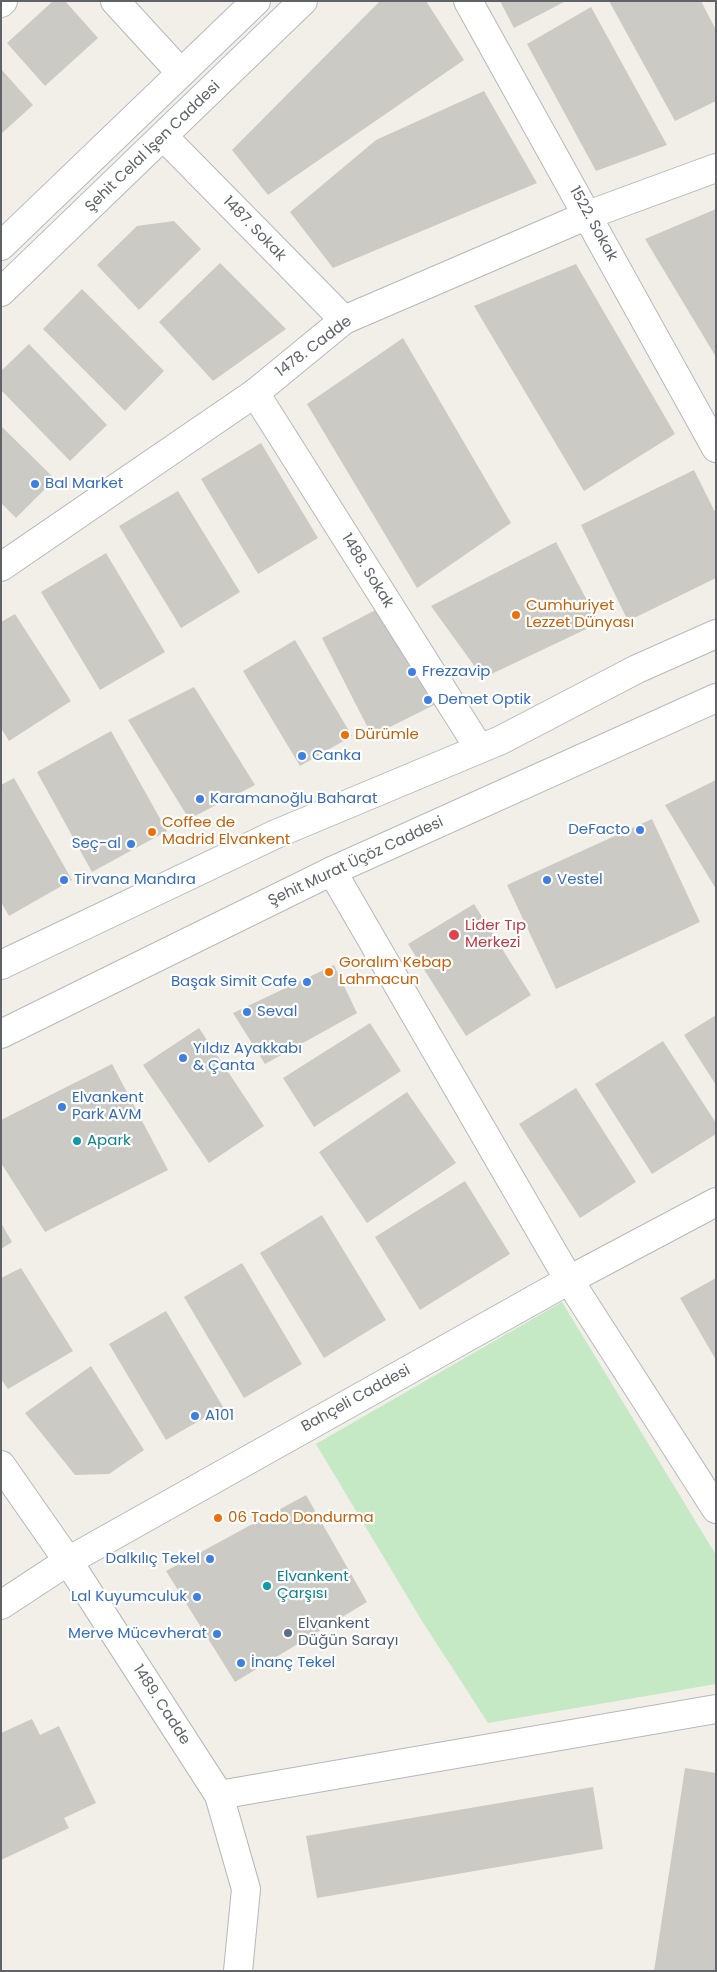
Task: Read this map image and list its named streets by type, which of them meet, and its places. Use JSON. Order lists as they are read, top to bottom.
{
  "streets": {
    "street": [
      "Şehit Celal İşen Caddesi",
      "1522. Sokak",
      "1487. Sokak",
      "1478. Cadde",
      "1488. Sokak",
      "Şehit Murat Üçöz Caddesi",
      "Bahçeli Caddesi",
      "1489. Cadde"
    ]
  },
  "crossings": [
    ["Şehit Celal İşen Caddesi", "1487. Sokak"],
    ["1522. Sokak", "1478. Cadde"],
    ["1487. Sokak", "1478. Cadde"],
    ["1478. Cadde", "1488. Sokak"],
    ["Bahçeli Caddesi", "1489. Cadde"]
  ],
  "places": [
    "Bal Market",
    "Cumhuriyet Lezzet Dünyası",
    "Frezzavip",
    "Demet Optik",
    "Dürümle",
    "Canka",
    "Karamanoğlu Baharat",
    "DeFacto",
    "Coffee de Madrid Elvankent",
    "Seç-al",
    "Tirvana Mandıra",
    "Vestel",
    "Lider Tıp Merkezi",
    "Goralım Kebap Lahmacun",
    "Başak Simit Cafe",
    "Seval",
    "Yıldız Ayakkabı & Çanta",
    "Elvankent Park AVM",
    "Apark",
    "A101",
    "06 Tado Dondurma",
    "Dalkılıç Tekel",
    "Elvankent Çarşısı",
    "Lal Kuyumculuk",
    "Elvankent Düğün Sarayı",
    "Merve Mücevherat",
    "İnanç Tekel"
  ]
}
